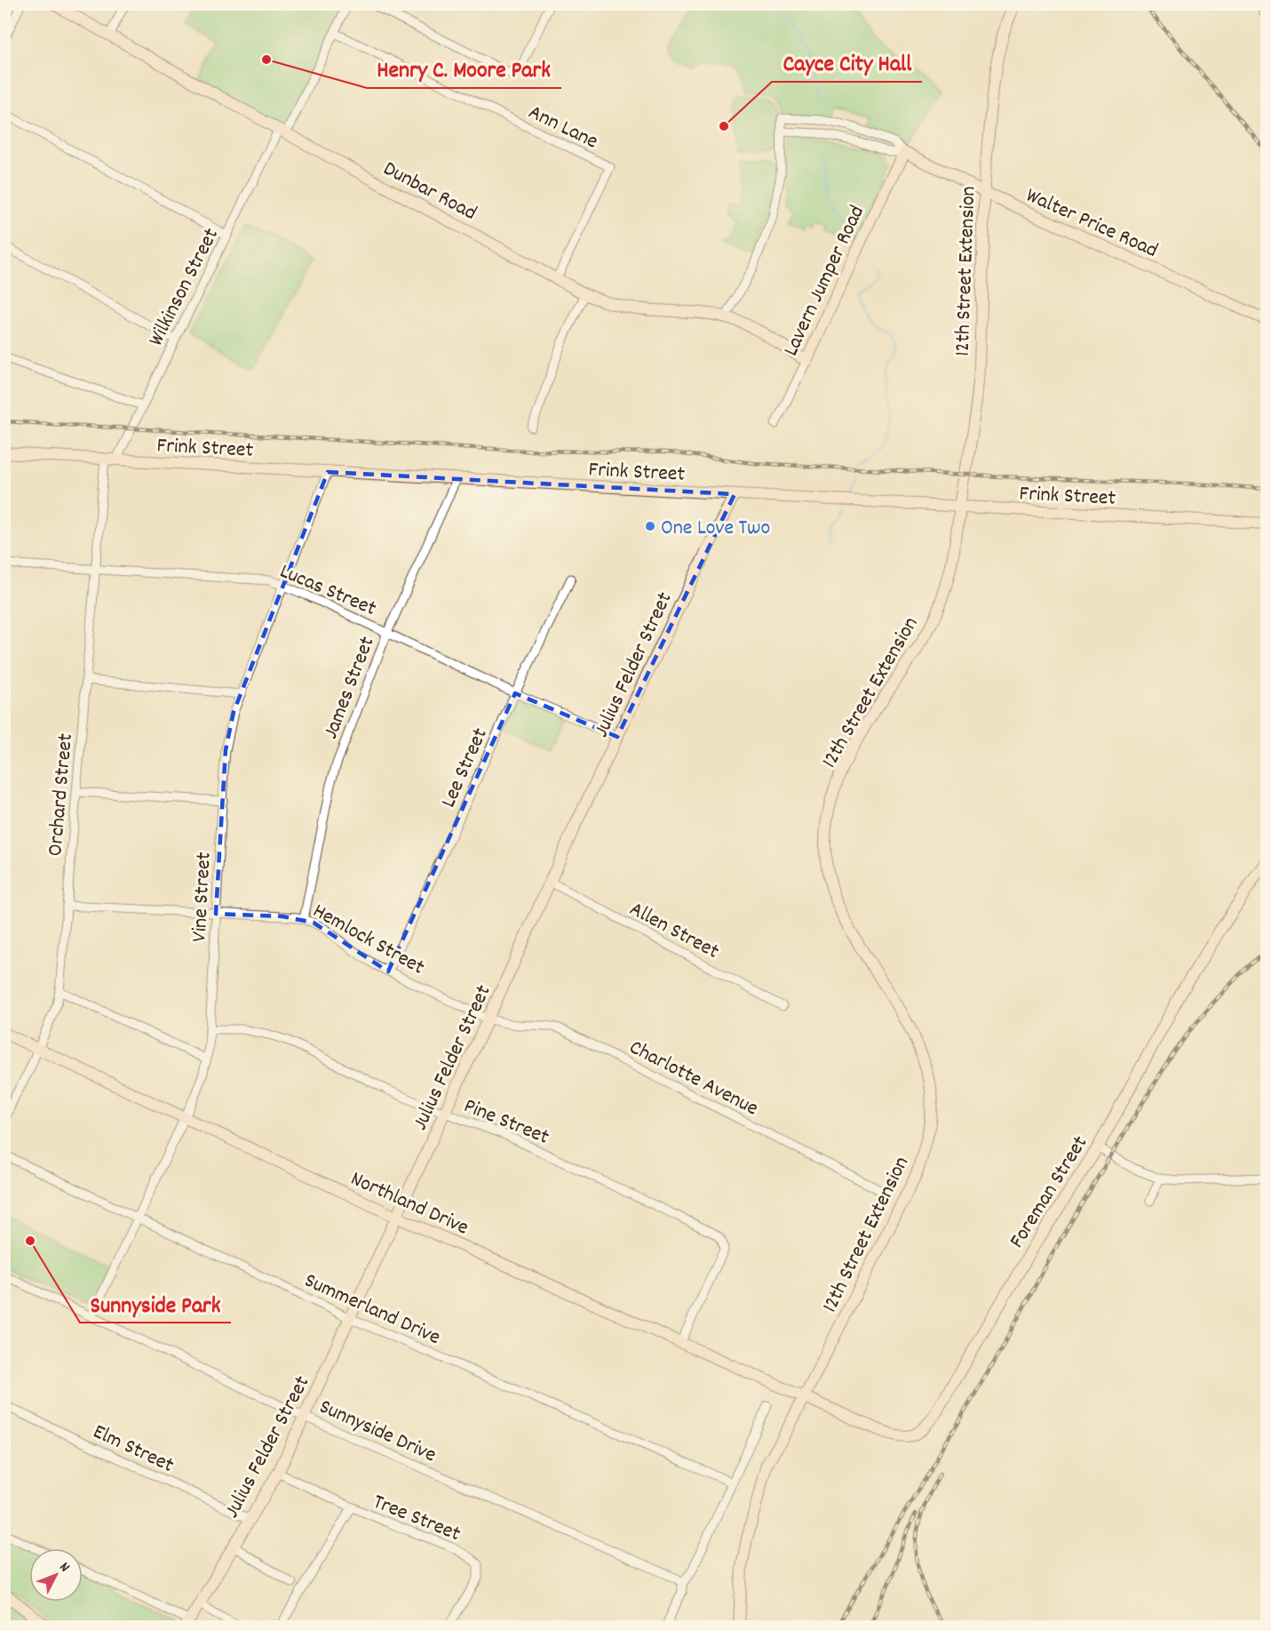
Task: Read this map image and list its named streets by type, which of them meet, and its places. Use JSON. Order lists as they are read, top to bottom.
{
  "streets": {
    "street": [
      "Ann Lane",
      "Dunbar Road",
      "Walter Price Road",
      "12th Street Extension",
      "Lavern Jumper Road",
      "Wilkinson Street",
      "Frink Street",
      "Lucas Street",
      "Julius Felder Street",
      "James Street",
      "Lee Street",
      "Orchard Street",
      "Vine Street",
      "Allen Street",
      "Hemlock Street",
      "Charlotte Avenue",
      "Pine Street",
      "Foreman Street",
      "Northland Drive",
      "Summerland Drive",
      "Sunnyside Drive",
      "Elm Street",
      "Tree Street"
    ]
  },
  "crossings": [
    ["Ann Lane", "Dunbar Road"],
    ["Ann Lane", "Wilkinson Street"],
    ["Dunbar Road", "Lavern Jumper Road"],
    ["Dunbar Road", "Wilkinson Street"],
    ["Walter Price Road", "12th Street Extension"],
    ["Walter Price Road", "Lavern Jumper Road"],
    ["12th Street Extension", "Frink Street"],
    ["12th Street Extension", "Foreman Street"],
    ["12th Street Extension", "Northland Drive"],
    ["Wilkinson Street", "Frink Street"],
    ["Wilkinson Street", "Orchard Street"],
    ["Frink Street", "Julius Felder Street"],
    ["Frink Street", "James Street"],
    ["Frink Street", "Orchard Street"],
    ["Frink Street", "Vine Street"],
    ["Lucas Street", "Julius Felder Street"],
    ["Lucas Street", "James Street"],
    ["Lucas Street", "Lee Street"],
    ["Lucas Street", "Orchard Street"],
    ["Lucas Street", "Vine Street"],
    ["Julius Felder Street", "Allen Street"],
    ["Julius Felder Street", "Hemlock Street"],
    ["Julius Felder Street", "Charlotte Avenue"],
    ["Julius Felder Street", "Pine Street"],
    ["Julius Felder Street", "Northland Drive"],
    ["Julius Felder Street", "Summerland Drive"],
    ["Julius Felder Street", "Sunnyside Drive"],
    ["Julius Felder Street", "Elm Street"],
    ["Julius Felder Street", "Tree Street"],
    ["James Street", "Hemlock Street"],
    ["Lee Street", "Hemlock Street"],
    ["Orchard Street", "Hemlock Street"],
    ["Orchard Street", "Northland Drive"],
    ["Vine Street", "Hemlock Street"],
    ["Vine Street", "Pine Street"],
    ["Vine Street", "Northland Drive"],
    ["Vine Street", "Summerland Drive"],
    ["Vine Street", "Sunnyside Drive"],
    ["Hemlock Street", "Charlotte Avenue"],
    ["Pine Street", "Northland Drive"],
    ["Foreman Street", "Northland Drive"]
  ],
  "places": [
    "Henry C. Moore Park",
    "Cayce City Hall",
    "One Love Two",
    "Sunnyside Park"
  ],
  "north": "top right"
}
